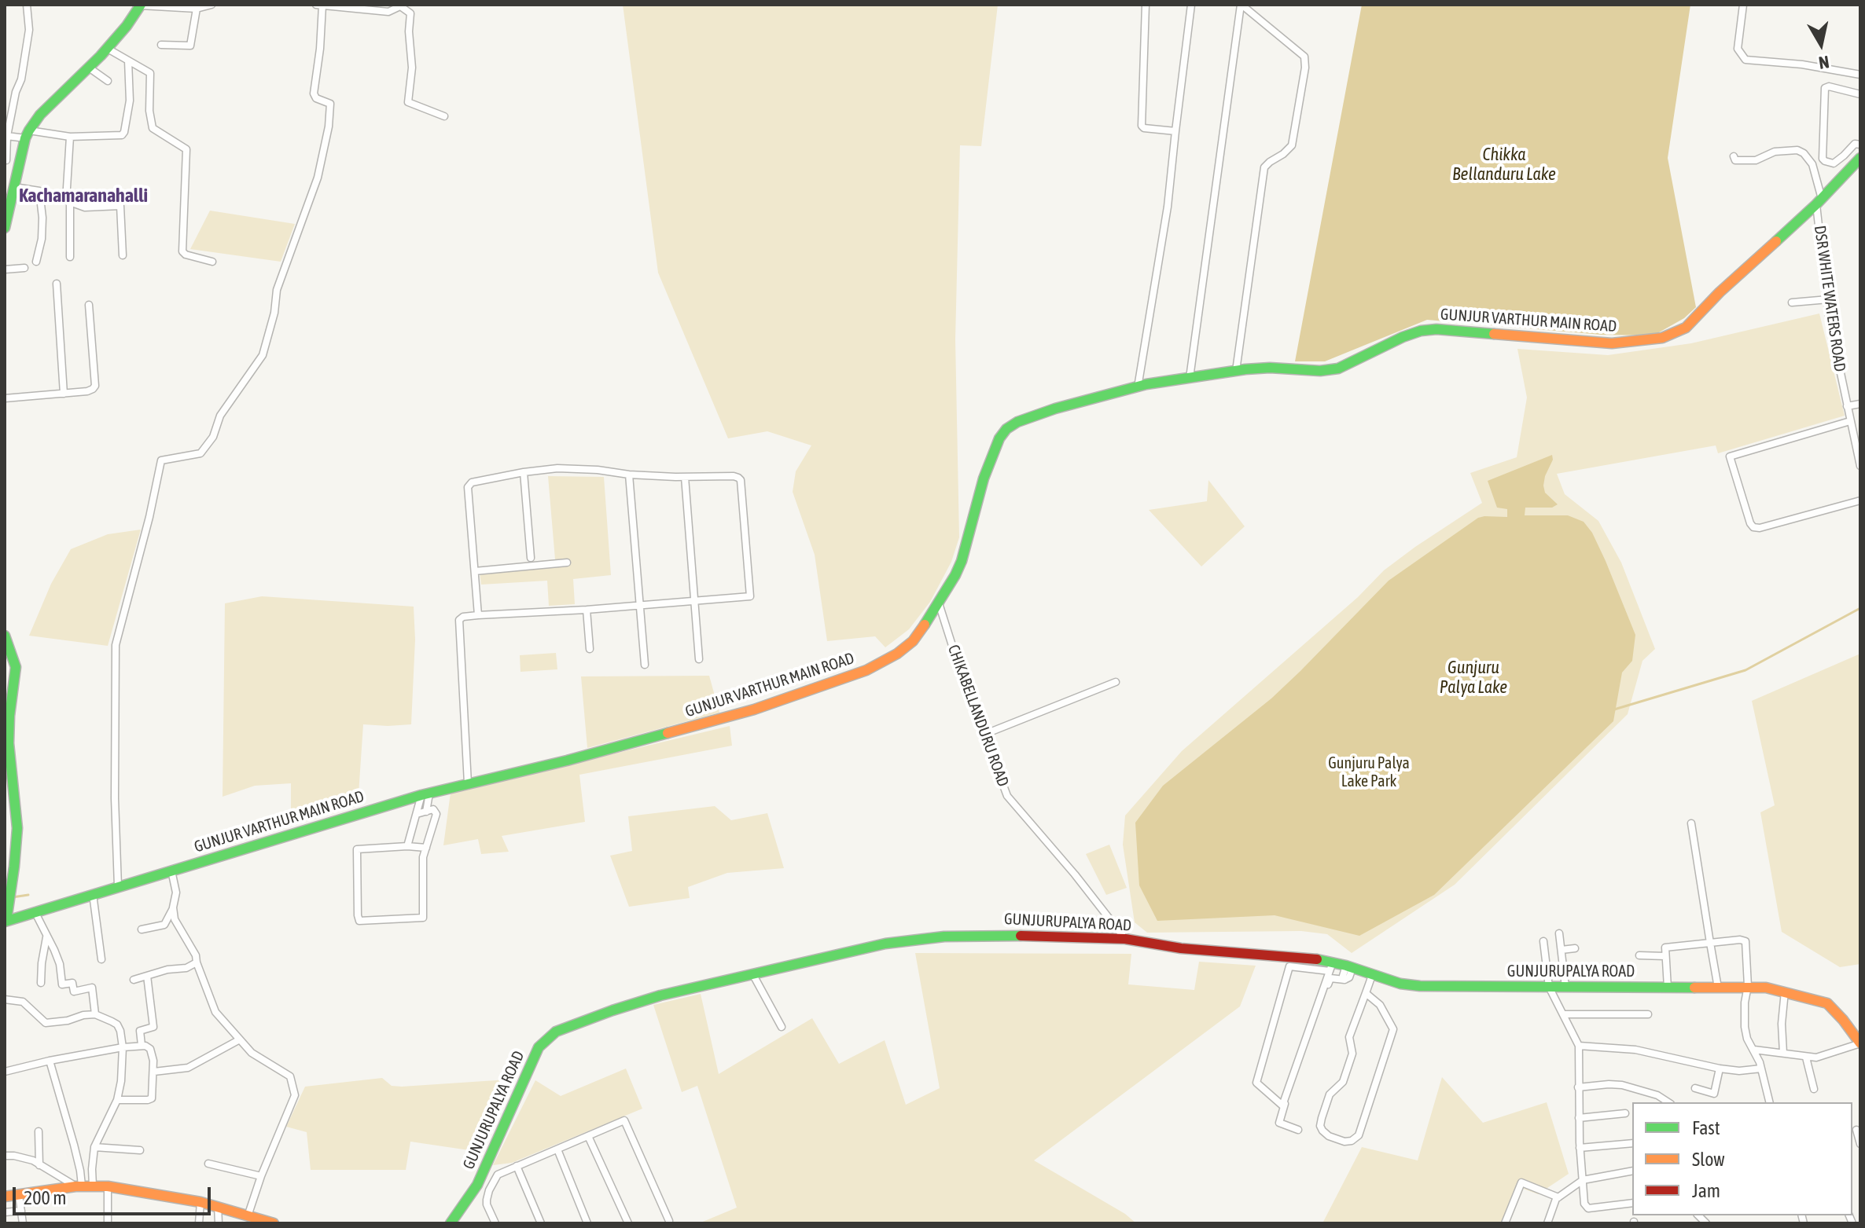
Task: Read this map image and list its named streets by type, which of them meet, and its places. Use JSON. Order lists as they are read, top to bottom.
{
  "streets": {
    "street": [
      "DSR WHITE WATERS ROAD",
      "GUNJUR VARTHUR MAIN ROAD",
      "CHIKABELLANDURU ROAD",
      "GUNJURUPALYA ROAD"
    ]
  },
  "crossings": [
    ["DSR WHITE WATERS ROAD", "GUNJUR VARTHUR MAIN ROAD"],
    ["GUNJUR VARTHUR MAIN ROAD", "CHIKABELLANDURU ROAD"],
    ["CHIKABELLANDURU ROAD", "GUNJURUPALYA ROAD"]
  ],
  "districts": ["Kachamaranahalli"],
  "water": ["Chikka Bellanduru Lake", "Gunjuru Palya Lake"],
  "parks": ["Gunjuru Palya Lake Park"],
  "legend": ["Fast", "Slow", "Jam"],
  "scale_bar": "200 m",
  "north": "bottom"
}
